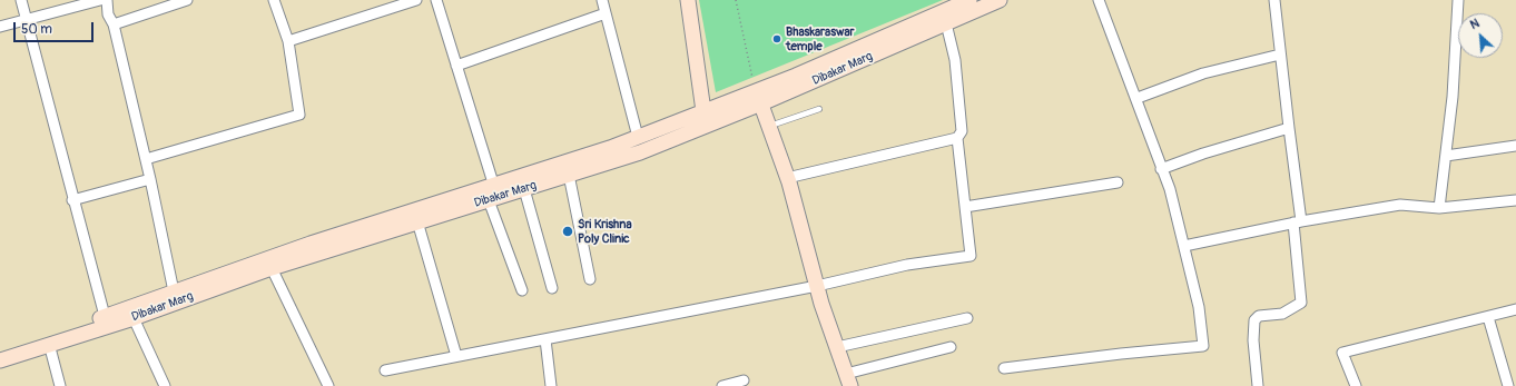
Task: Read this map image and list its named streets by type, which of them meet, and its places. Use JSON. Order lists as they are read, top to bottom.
{
  "streets": {
    "main road": ["Dibakar Marg"]
  },
  "places": ["Bhaskaraswar temple", "Sri Krishna Poly Clinic"],
  "scale_bar": "50 m",
  "north": "top left"
}
